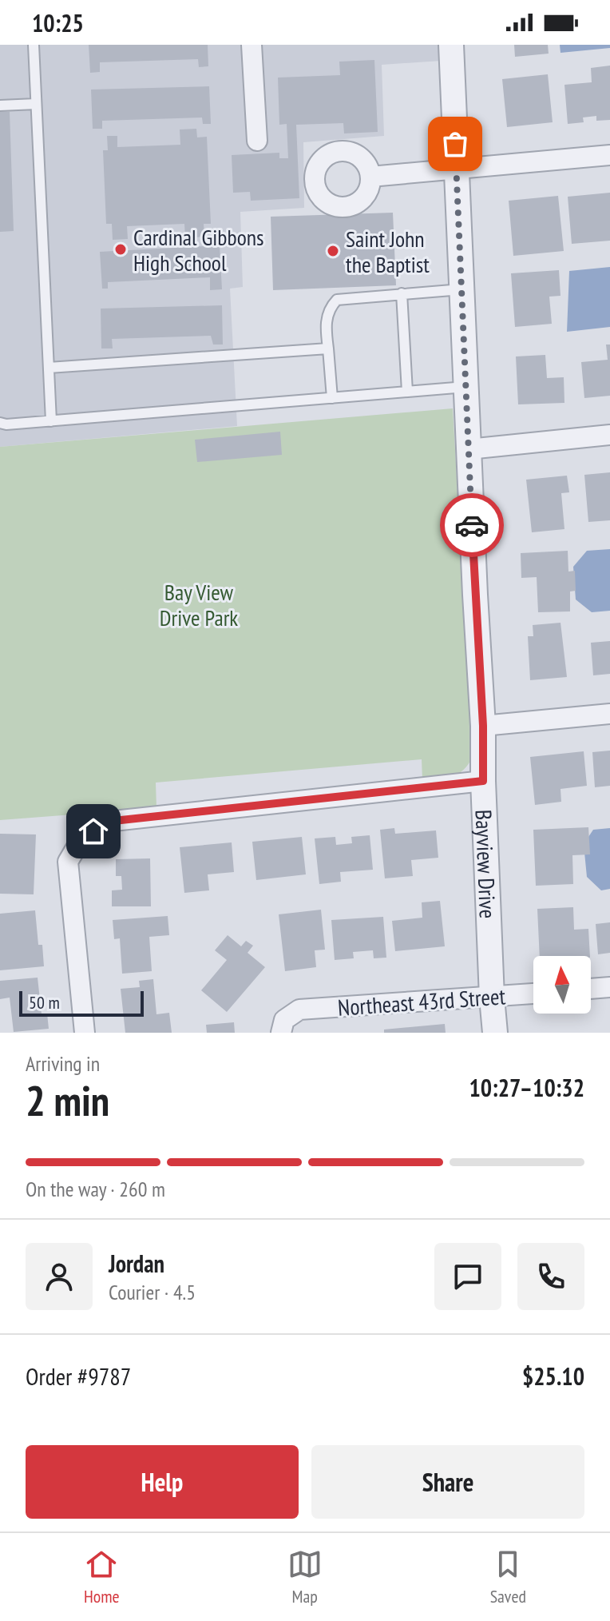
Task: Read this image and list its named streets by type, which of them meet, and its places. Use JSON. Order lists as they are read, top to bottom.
{
  "streets": {
    "street": ["Bayview Drive", "Northeast 43rd Street"]
  },
  "crossings": [
    ["Bayview Drive", "Northeast 43rd Street"]
  ],
  "parks": ["Bay View Drive Park"],
  "places": ["Cardinal Gibbons High School", "Saint John the Baptist"],
  "scale_bar": "50 m",
  "north": "top",
  "page": {
    "status": "10:25",
    "scale": "50 m",
    "heading": ["2 min", "Arriving in", "10:27–10:32"],
    "panel": [
      "Jordan",
      "Courier · 4.5",
      "Order #9787",
      "$25.10"
    ],
    "bar": "On the way · 260 m",
    "buttons": ["Help", "Share"],
    "tabs": ["Home", "Map", "Saved"]
  }
}
